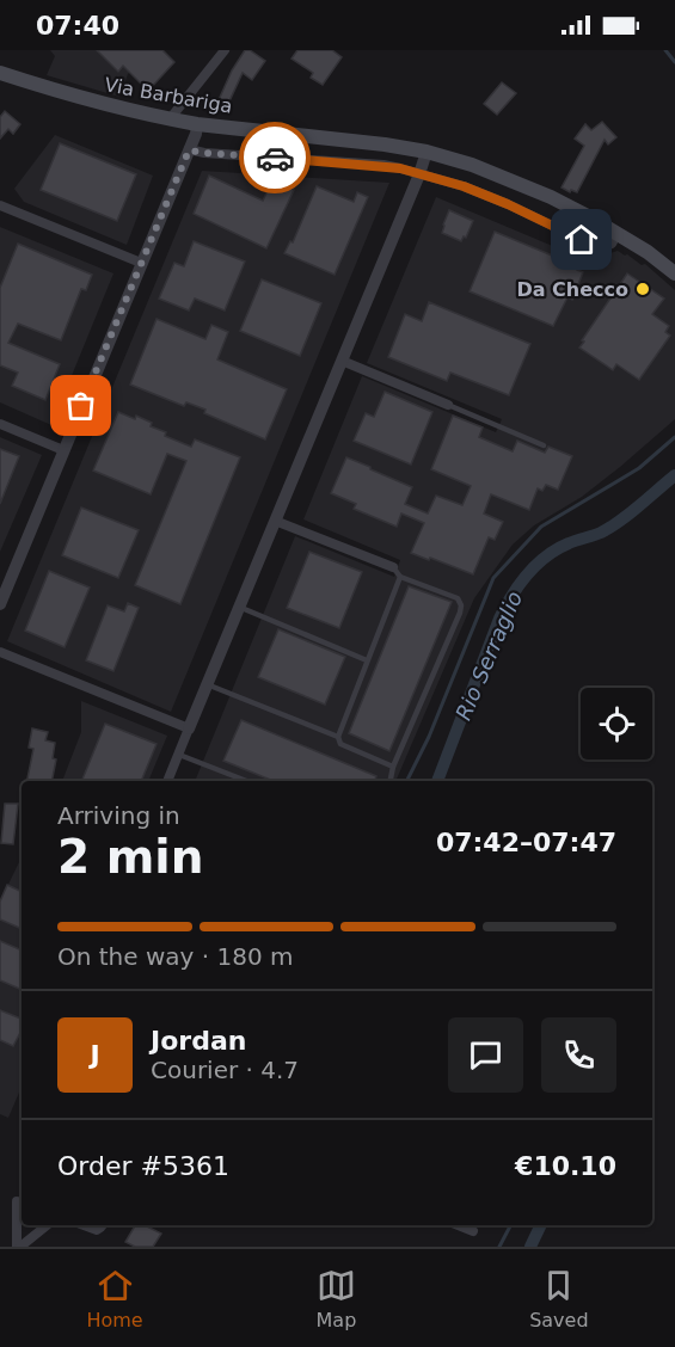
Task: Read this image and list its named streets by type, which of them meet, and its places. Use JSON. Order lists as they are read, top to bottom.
{
  "streets": {
    "main road": ["Via Barbariga"]
  },
  "water": ["Rio Serraglio"],
  "places": ["Da Checco"],
  "page": {
    "status": "07:40",
    "heading": ["2 min", "Arriving in", "07:42–07:47"],
    "panel": [
      "Jordan",
      "Courier · 4.7",
      "Order #5361",
      "€10.10"
    ],
    "bar": "On the way · 180 m",
    "round": "J",
    "tabs": ["Home", "Map", "Saved"]
  }
}
